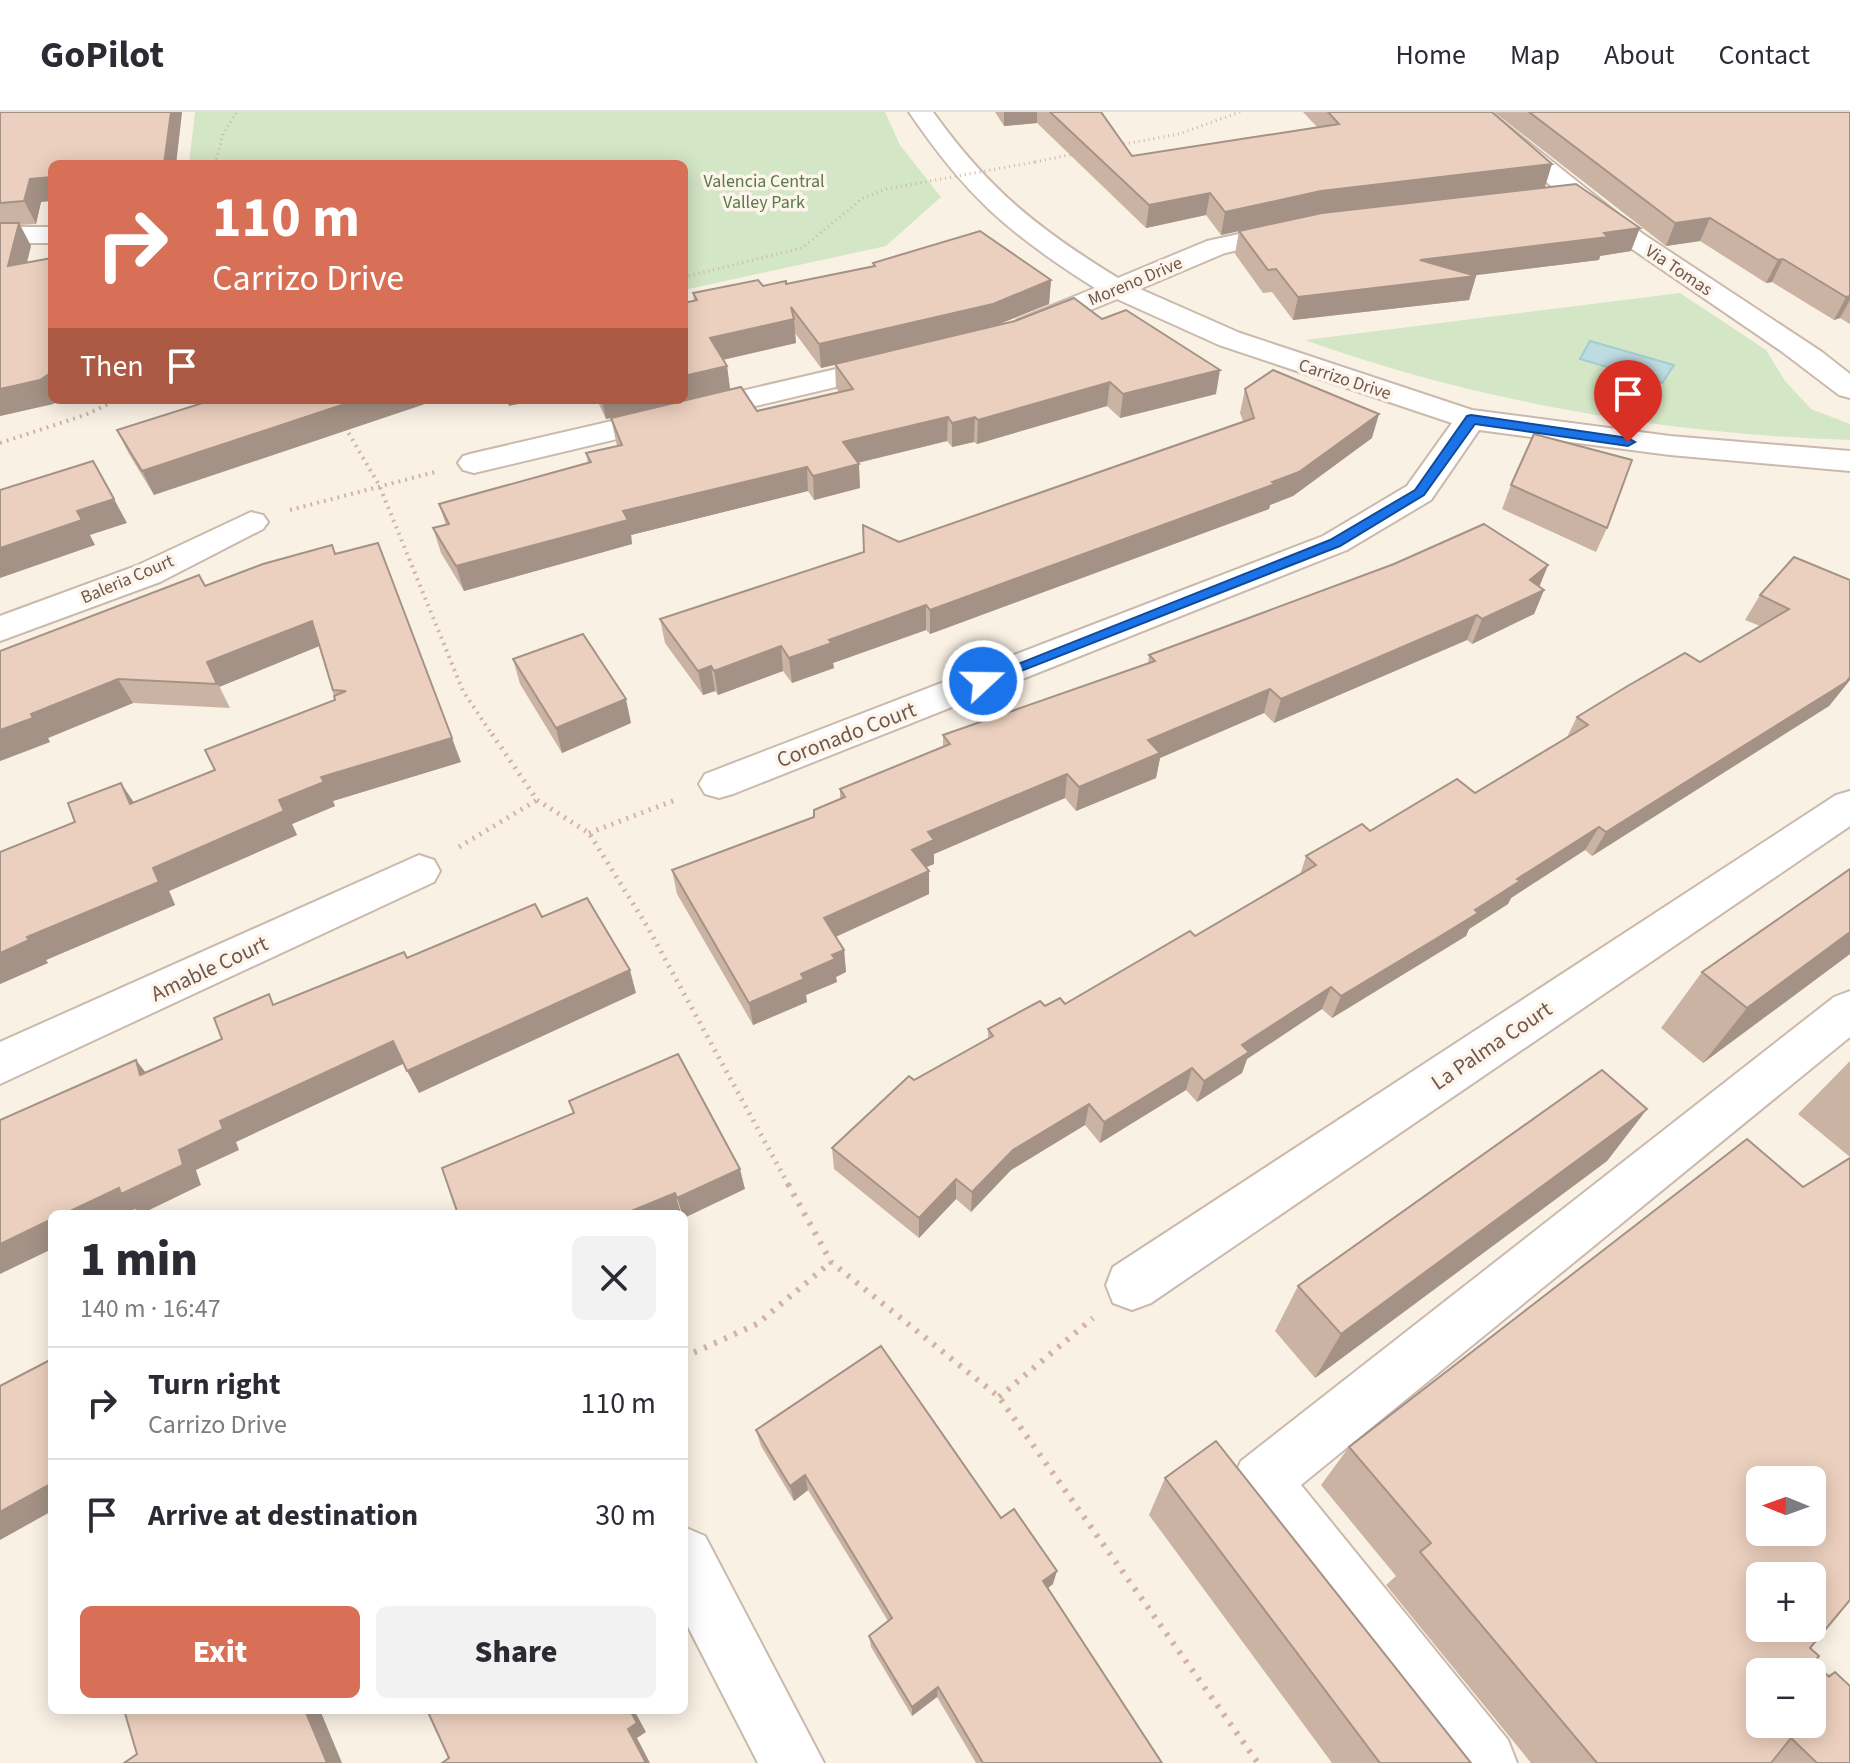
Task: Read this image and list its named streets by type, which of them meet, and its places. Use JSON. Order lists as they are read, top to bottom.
{
  "streets": {
    "street": [
      "Via Tomas",
      "Moreno Drive",
      "Carrizo Drive",
      "Baleria Court",
      "Coronado Court",
      "Amable Court",
      "La Palma Court"
    ]
  },
  "crossings": [
    ["Moreno Drive", "Carrizo Drive"],
    ["Carrizo Drive", "Coronado Court"]
  ],
  "parks": ["Valencia Central Valley Park"],
  "north": "left",
  "page": {
    "header": "GoPilot",
    "nav": [
      "Home",
      "Map",
      "About",
      "Contact"
    ],
    "turn": ["110 m", "Carrizo Drive"],
    "then": "Then",
    "heading": ["1 min", "140 m · 16:47"],
    "list": [
      {
        "name": "Turn right",
        "note": "Carrizo Drive",
        "value": "110 m"
      },
      {
        "name": "Arrive at destination",
        "value": "30 m"
      }
    ],
    "map_buttons": ["+", "−"],
    "buttons": ["Exit", "Share"]
  }
}
